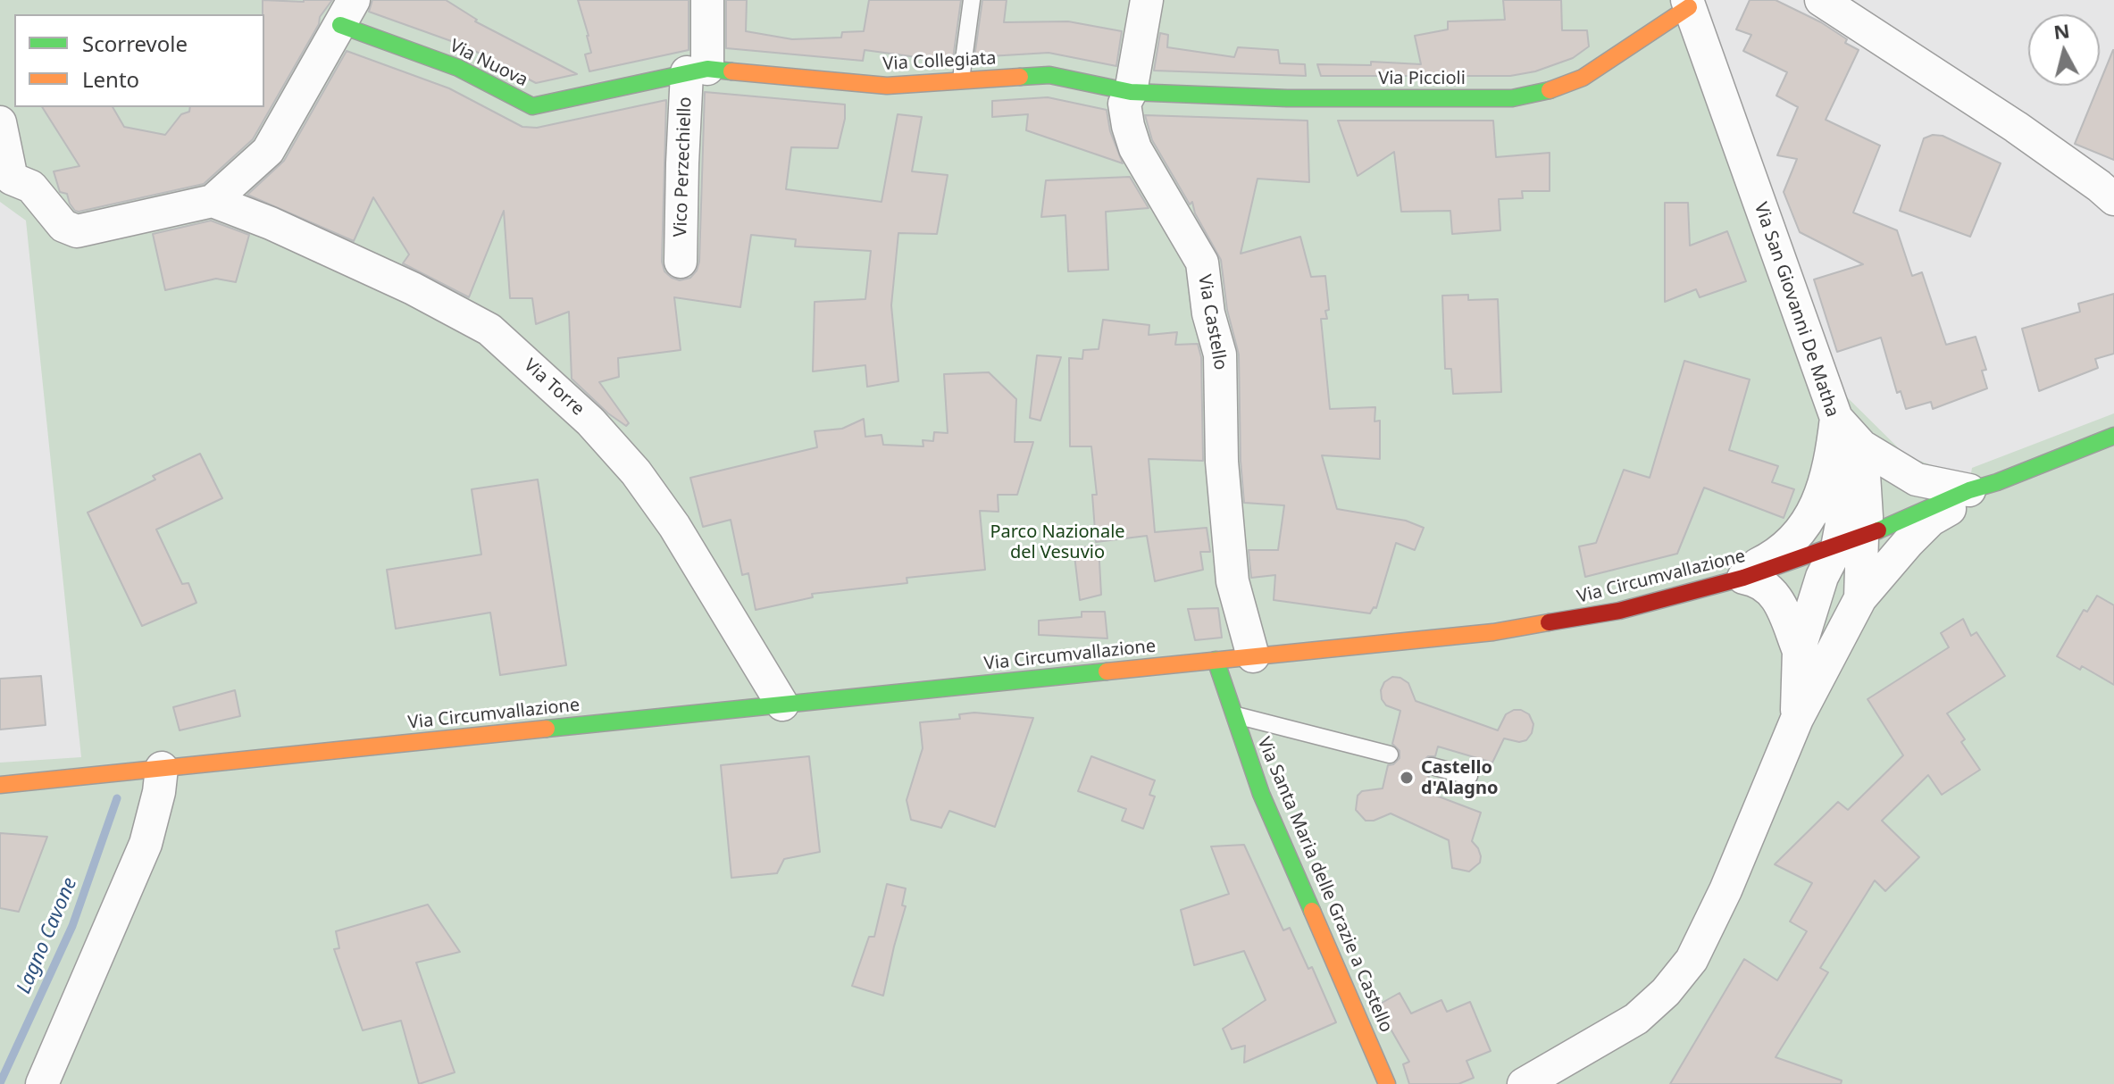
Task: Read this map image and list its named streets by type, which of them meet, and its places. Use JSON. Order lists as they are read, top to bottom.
{
  "streets": {
    "main road": [
      "Via Collegiata",
      "Via Nuova",
      "Via Piccioli",
      "Via Circumvallazione",
      "Via Santa Maria delle Grazie a Castello"
    ],
    "street": [
      "Vico Perzechiello",
      "Via San Giovanni De Matha",
      "Via Castello",
      "Via Torre"
    ]
  },
  "crossings": [
    ["Via Collegiata", "Via Nuova"],
    ["Via Collegiata", "Via Piccioli"],
    ["Via Collegiata", "Vico Perzechiello"],
    ["Via Collegiata", "Via Castello"],
    ["Via Nuova", "Vico Perzechiello"],
    ["Via Piccioli", "Via San Giovanni De Matha"],
    ["Via Piccioli", "Via Castello"],
    ["Via San Giovanni De Matha", "Via Circumvallazione"],
    ["Via Castello", "Via Circumvallazione"],
    ["Via Torre", "Via Circumvallazione"],
    ["Via Circumvallazione", "Via Santa Maria delle Grazie a Castello"]
  ],
  "water": ["Lagno Cavone"],
  "parks": ["Parco Nazionale del Vesuvio"],
  "places": ["Castello d'Alagno"],
  "legend": ["Scorrevole", "Lento"],
  "north": "top"
}
